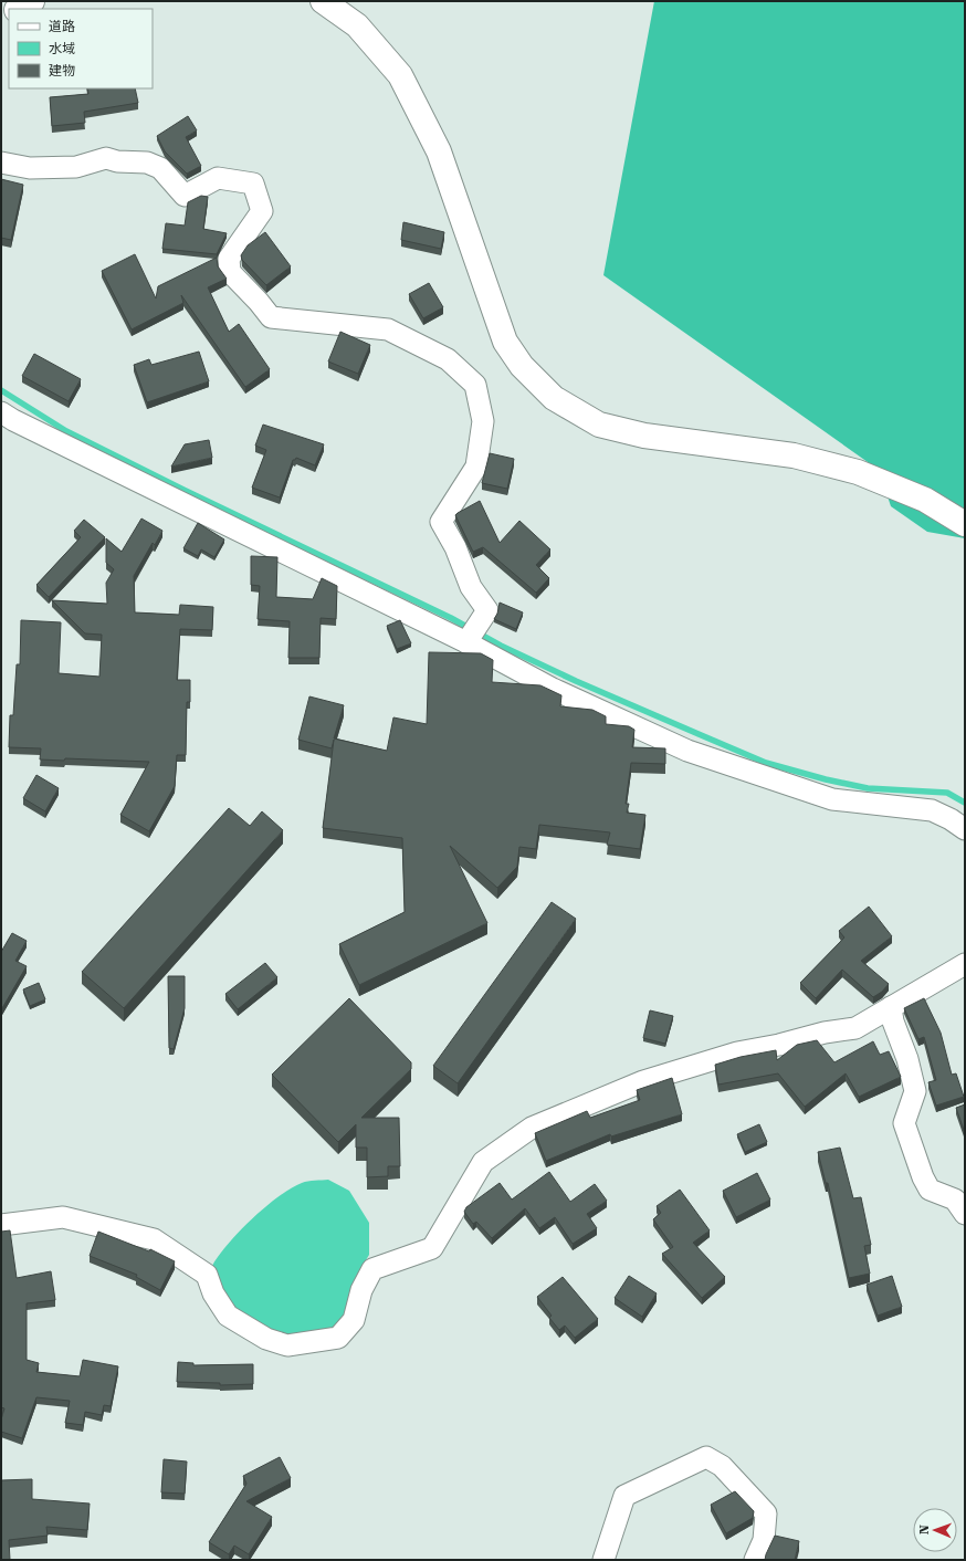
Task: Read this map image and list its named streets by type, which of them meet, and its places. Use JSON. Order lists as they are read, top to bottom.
{
  "legend": ["道路", "水域", "建物"],
  "north": "left"
}
